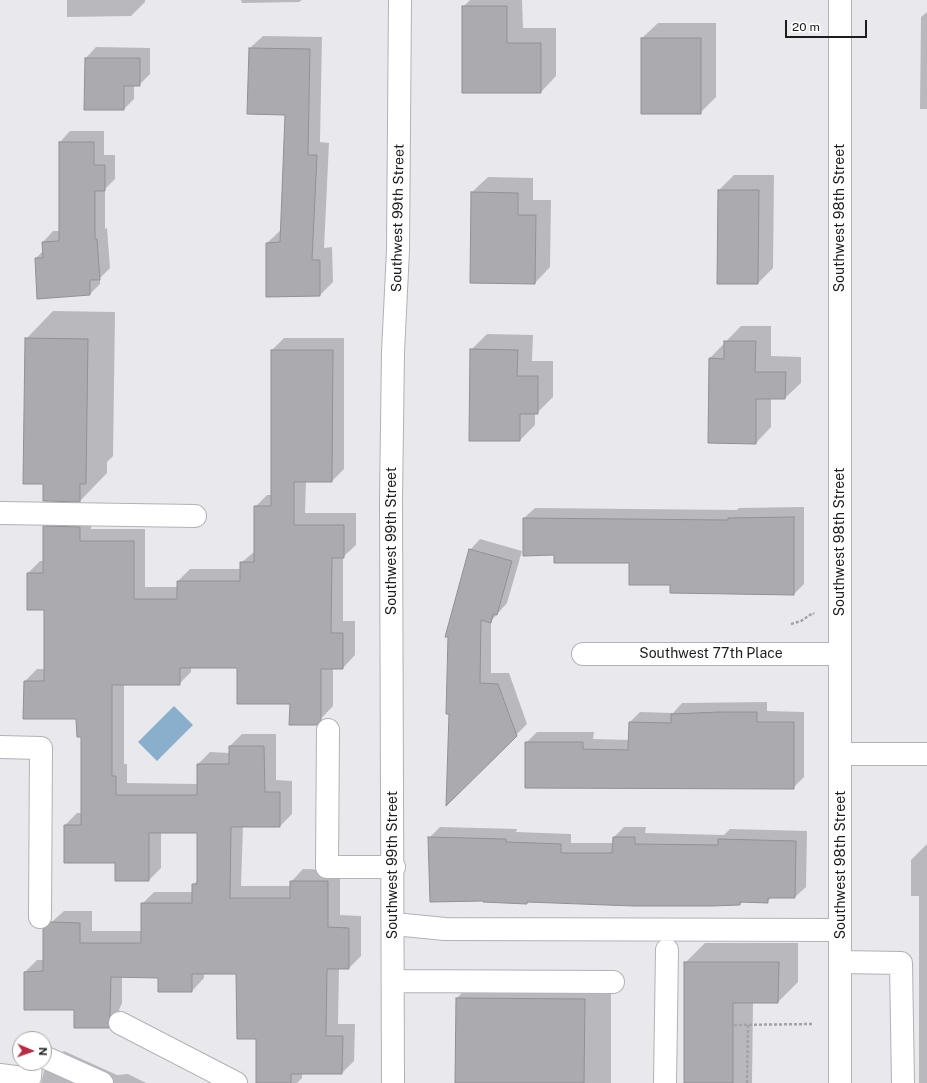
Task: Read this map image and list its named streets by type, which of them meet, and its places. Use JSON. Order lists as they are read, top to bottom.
{
  "streets": {
    "street": ["Southwest 99th Street", "Southwest 98th Street", "Southwest 77th Place"]
  },
  "crossings": [
    ["Southwest 98th Street", "Southwest 77th Place"]
  ],
  "scale_bar": "20 m",
  "north": "right"
}
